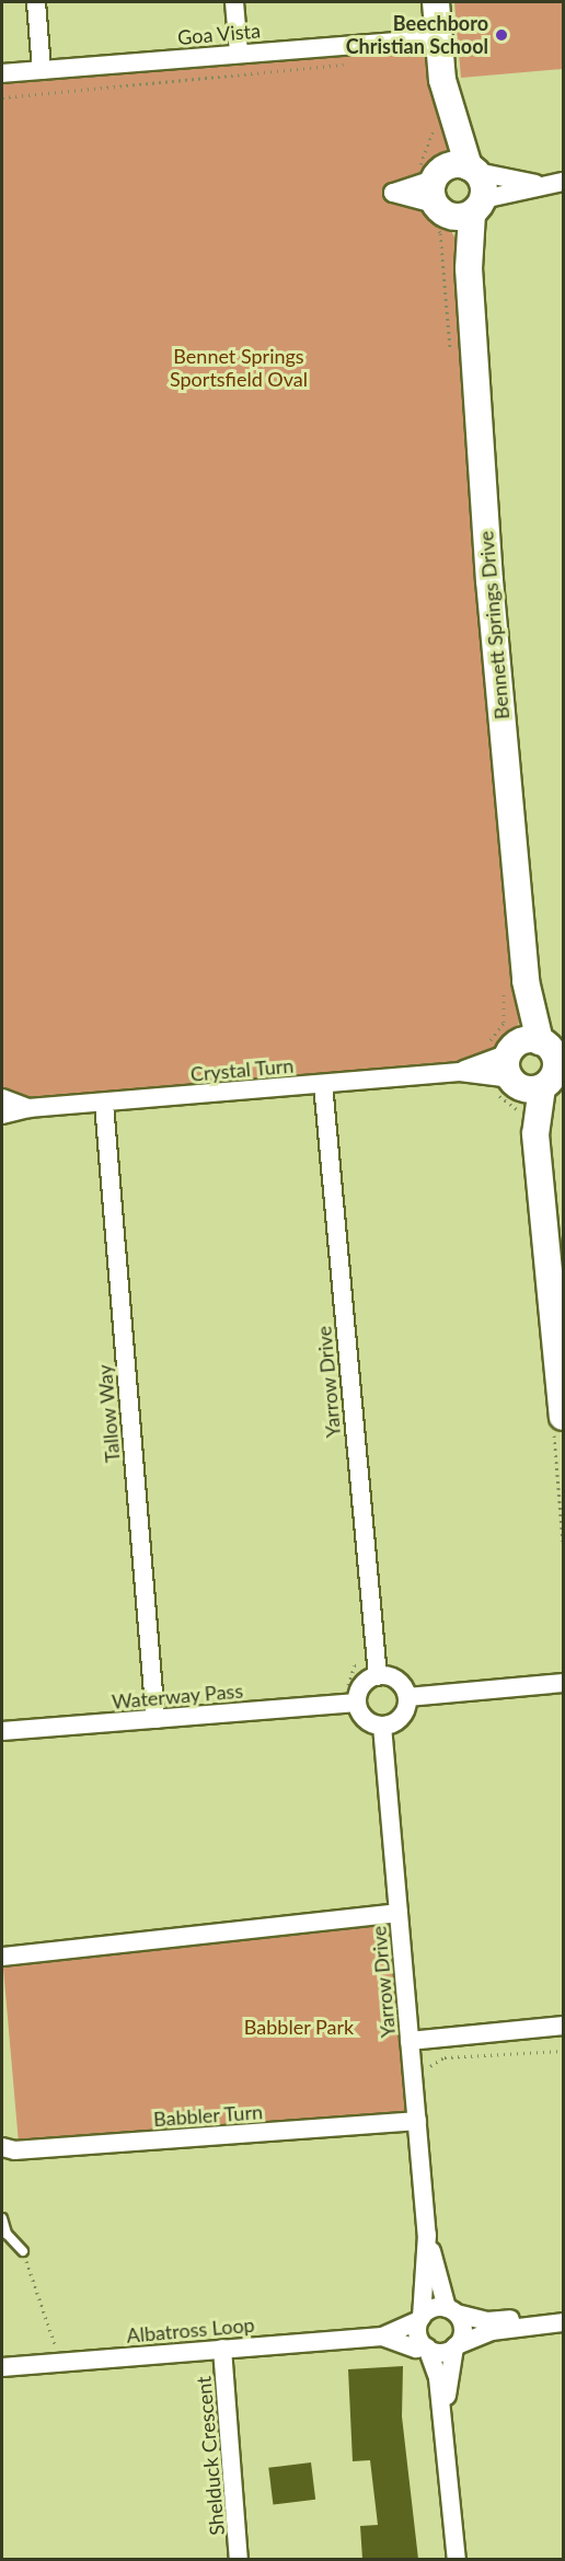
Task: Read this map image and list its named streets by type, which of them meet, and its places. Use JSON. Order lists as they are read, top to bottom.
{
  "streets": {
    "street": [
      "Goa Vista",
      "Bennett Springs Drive",
      "Crystal Turn",
      "Yarrow Drive",
      "Tallow Way",
      "Waterway Pass",
      "Babbler Turn",
      "Albatross Loop",
      "Shelduck Crescent"
    ]
  },
  "crossings": [
    ["Goa Vista", "Bennett Springs Drive"],
    ["Bennett Springs Drive", "Crystal Turn"],
    ["Crystal Turn", "Yarrow Drive"],
    ["Crystal Turn", "Tallow Way"],
    ["Yarrow Drive", "Waterway Pass"],
    ["Yarrow Drive", "Babbler Turn"],
    ["Tallow Way", "Waterway Pass"],
    ["Albatross Loop", "Shelduck Crescent"]
  ],
  "parks": ["Bennet Springs Sportsfield Oval", "Babbler Park"],
  "places": ["Beechboro Christian School"]
}
